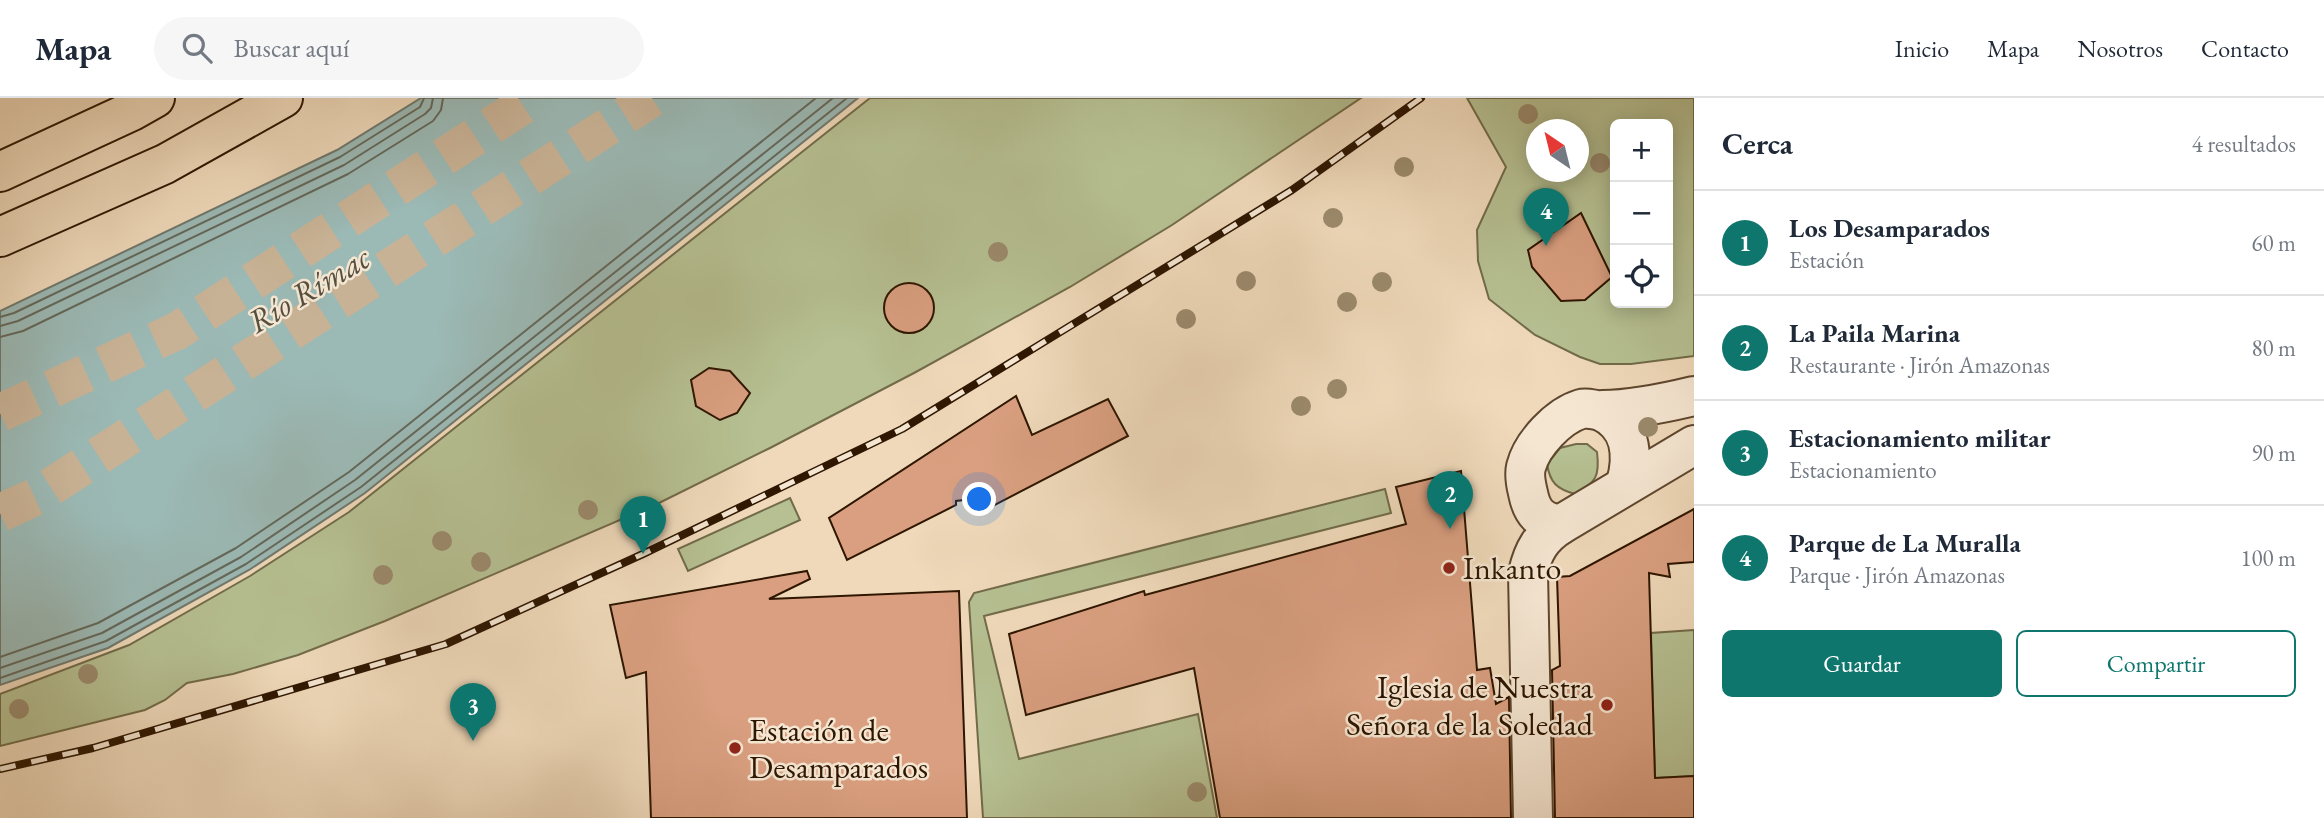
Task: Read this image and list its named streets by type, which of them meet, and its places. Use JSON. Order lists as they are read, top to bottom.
{
  "water": ["Río Rímac"],
  "places": ["Inkanto", "Iglesia de Nuestra Señora de la Soledad", "Estación de Desamparados"],
  "north": "top left",
  "page": {
    "header": "Mapa",
    "search": "Buscar aquí",
    "nav": [
      "Inicio",
      "Mapa",
      "Nosotros",
      "Contacto"
    ],
    "heading": ["Cerca", "4 resultados"],
    "map_buttons": ["+", "−"],
    "pins": [
      "4",
      "2",
      "1",
      "3"
    ],
    "list": [
      {
        "mark": "1",
        "name": "Los Desamparados",
        "note": "Estación",
        "value": "60 m"
      },
      {
        "mark": "2",
        "name": "La Paila Marina",
        "note": "Restaurante · Jirón Amazonas",
        "value": "80 m"
      },
      {
        "mark": "3",
        "name": "Estacionamiento militar",
        "note": "Estacionamiento",
        "value": "90 m"
      },
      {
        "mark": "4",
        "name": "Parque de La Muralla",
        "note": "Parque · Jirón Amazonas",
        "value": "100 m"
      }
    ],
    "buttons": ["Guardar", "Compartir"]
  }
}
